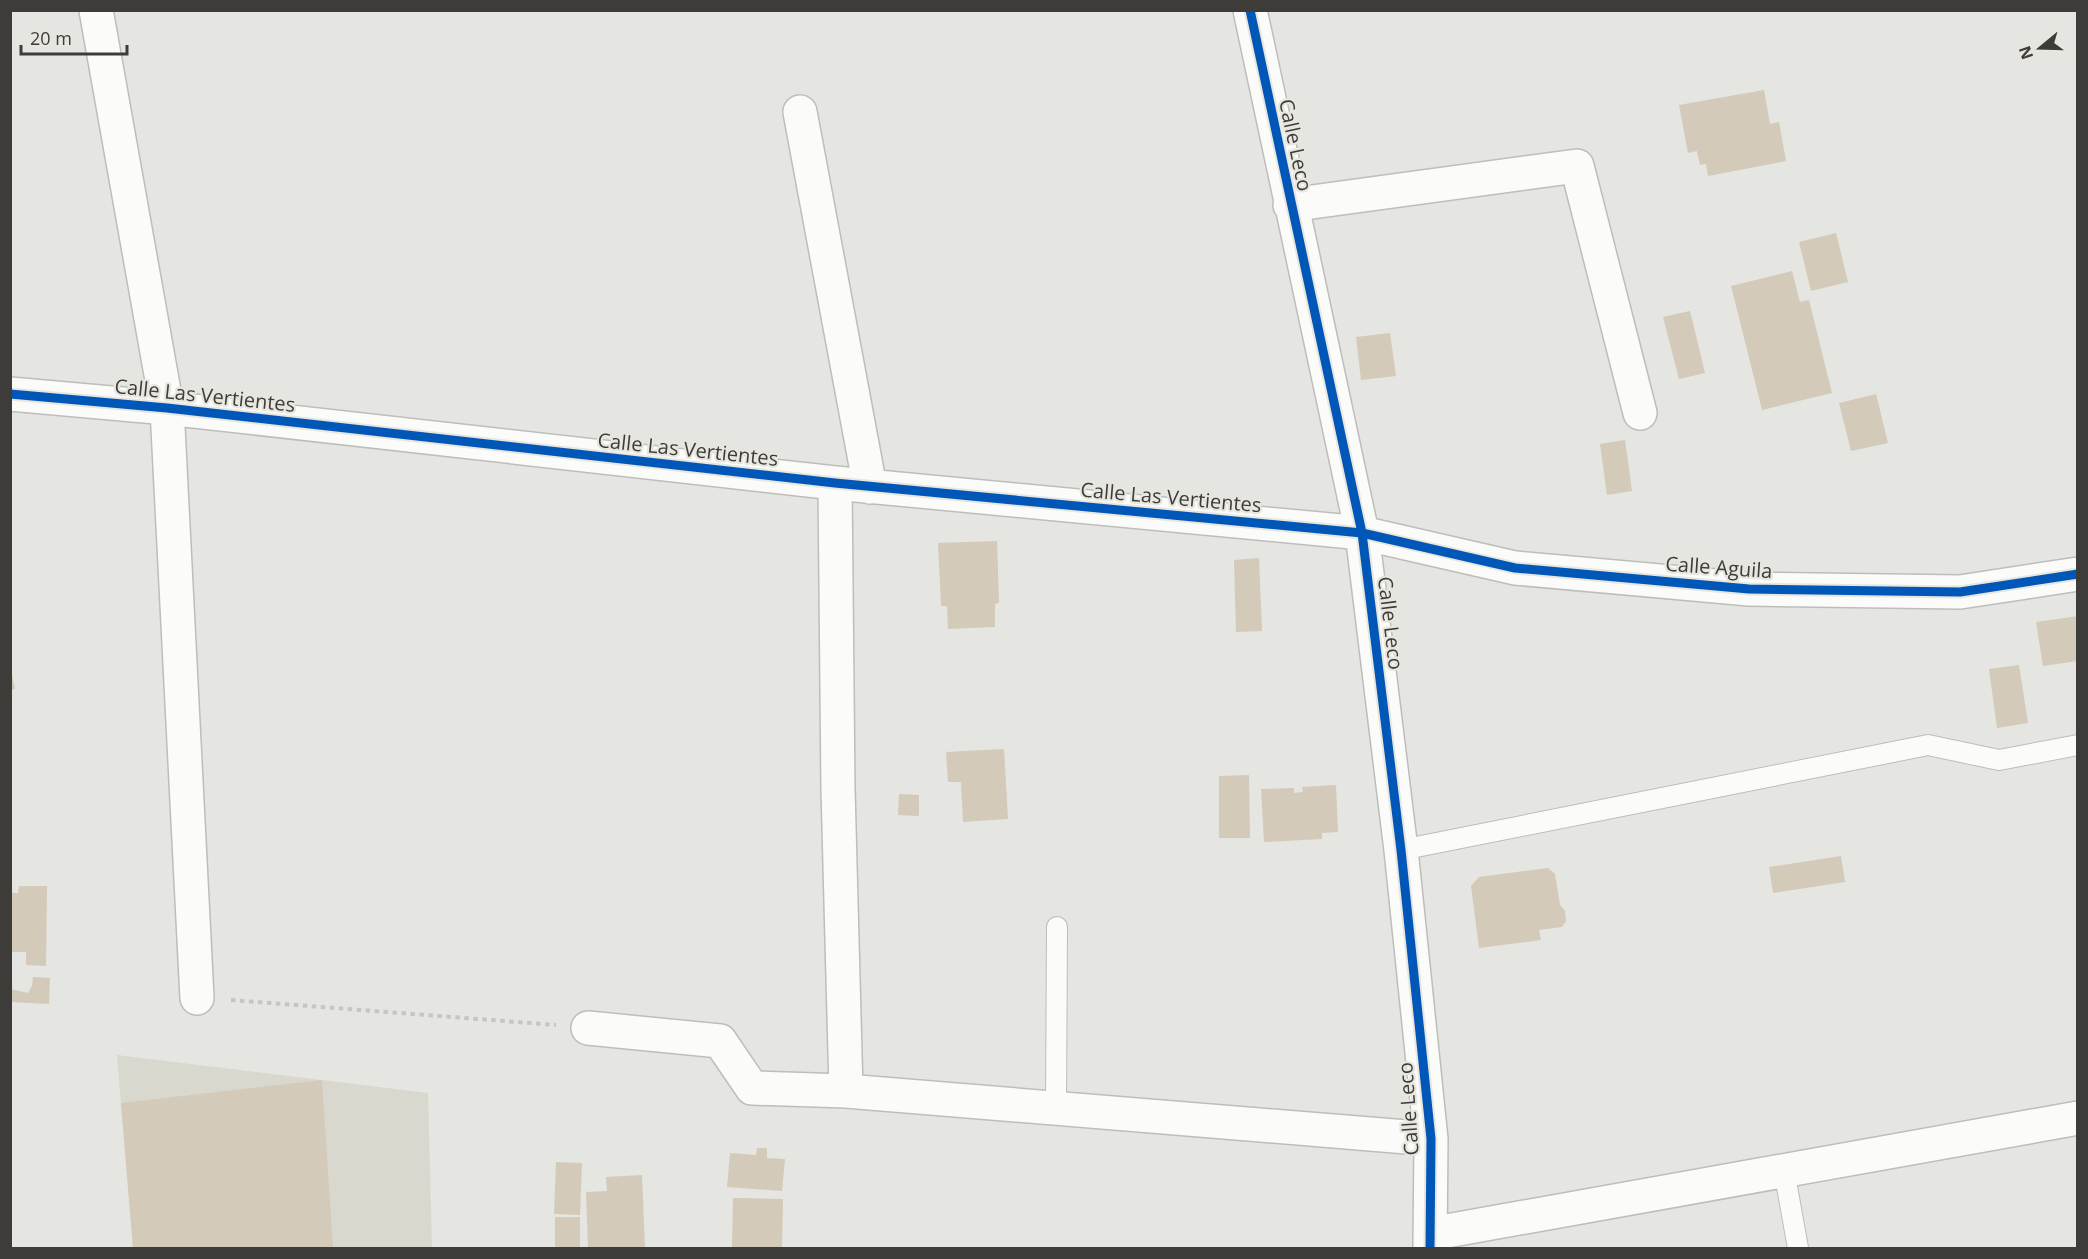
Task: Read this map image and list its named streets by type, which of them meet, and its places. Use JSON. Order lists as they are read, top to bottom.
{
  "streets": {
    "street": ["Calle Leco", "Calle Las Vertientes", "Calle Aguila"]
  },
  "crossings": [
    ["Calle Leco", "Calle Las Vertientes"],
    ["Calle Leco", "Calle Aguila"],
    ["Calle Las Vertientes", "Calle Aguila"]
  ],
  "scale_bar": "20 m",
  "north": "left"
}
